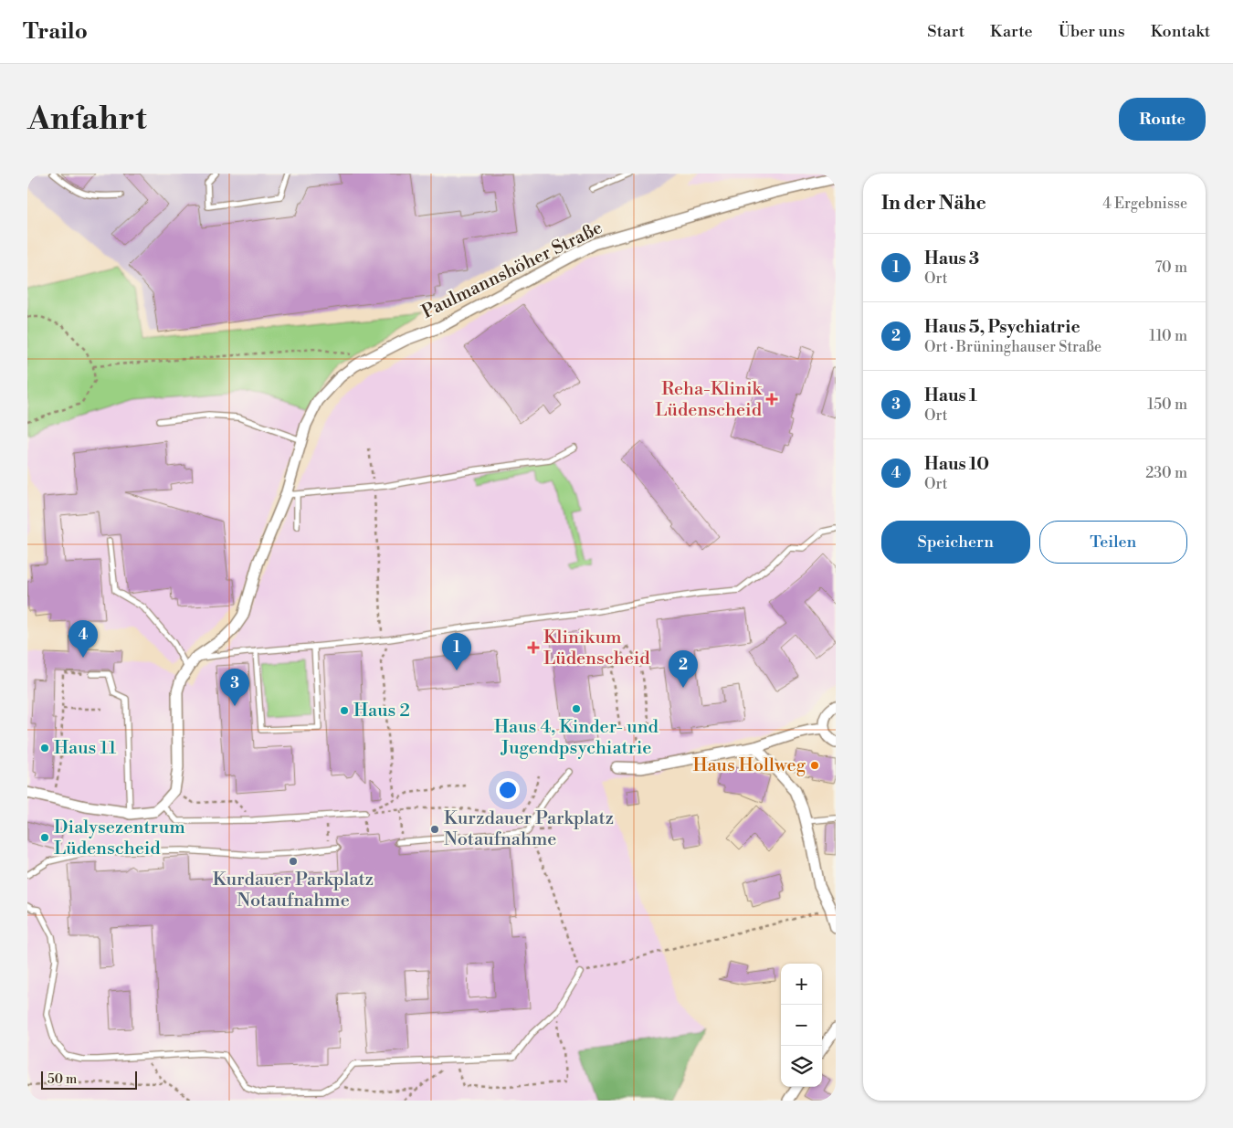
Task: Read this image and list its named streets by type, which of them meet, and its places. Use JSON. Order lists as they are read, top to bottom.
{
  "streets": {
    "street": ["Paulmannshöher Straße"]
  },
  "places": {
    "health": ["Reha-Klinik Lüdenscheid", "Klinikum Lüdenscheid"],
    "other": [
      "Haus 4, Kinder- und Jugendpsychiatrie",
      "Haus 2",
      "Haus 11",
      "Haus Hollweg",
      "Kurzdauer Parkplatz Notaufnahme",
      "Dialysezentrum Lüdenscheid",
      "Kurdauer Parkplatz Notaufnahme"
    ]
  },
  "scale_bar": "50 m",
  "page": {
    "header": "Trailo",
    "nav": [
      "Start",
      "Karte",
      "Über uns",
      "Kontakt"
    ],
    "buttons": [
      "Route",
      ["Speichern", "Teilen"]
    ],
    "title": "Anfahrt",
    "heading": ["In der Nähe", "4 Ergebnisse"],
    "list": [
      {
        "mark": "1",
        "name": "Haus 3",
        "note": "Ort",
        "value": "70 m"
      },
      {
        "mark": "2",
        "name": "Haus 5, Psychiatrie",
        "note": "Ort · Brüninghauser Straße",
        "value": "110 m"
      },
      {
        "mark": "3",
        "name": "Haus 1",
        "note": "Ort",
        "value": "150 m"
      },
      {
        "mark": "4",
        "name": "Haus 10",
        "note": "Ort",
        "value": "230 m"
      }
    ],
    "pins": [
      "4",
      "1",
      "2",
      "3"
    ],
    "map_buttons": ["+", "−"],
    "scale": "50 m"
  }
}
